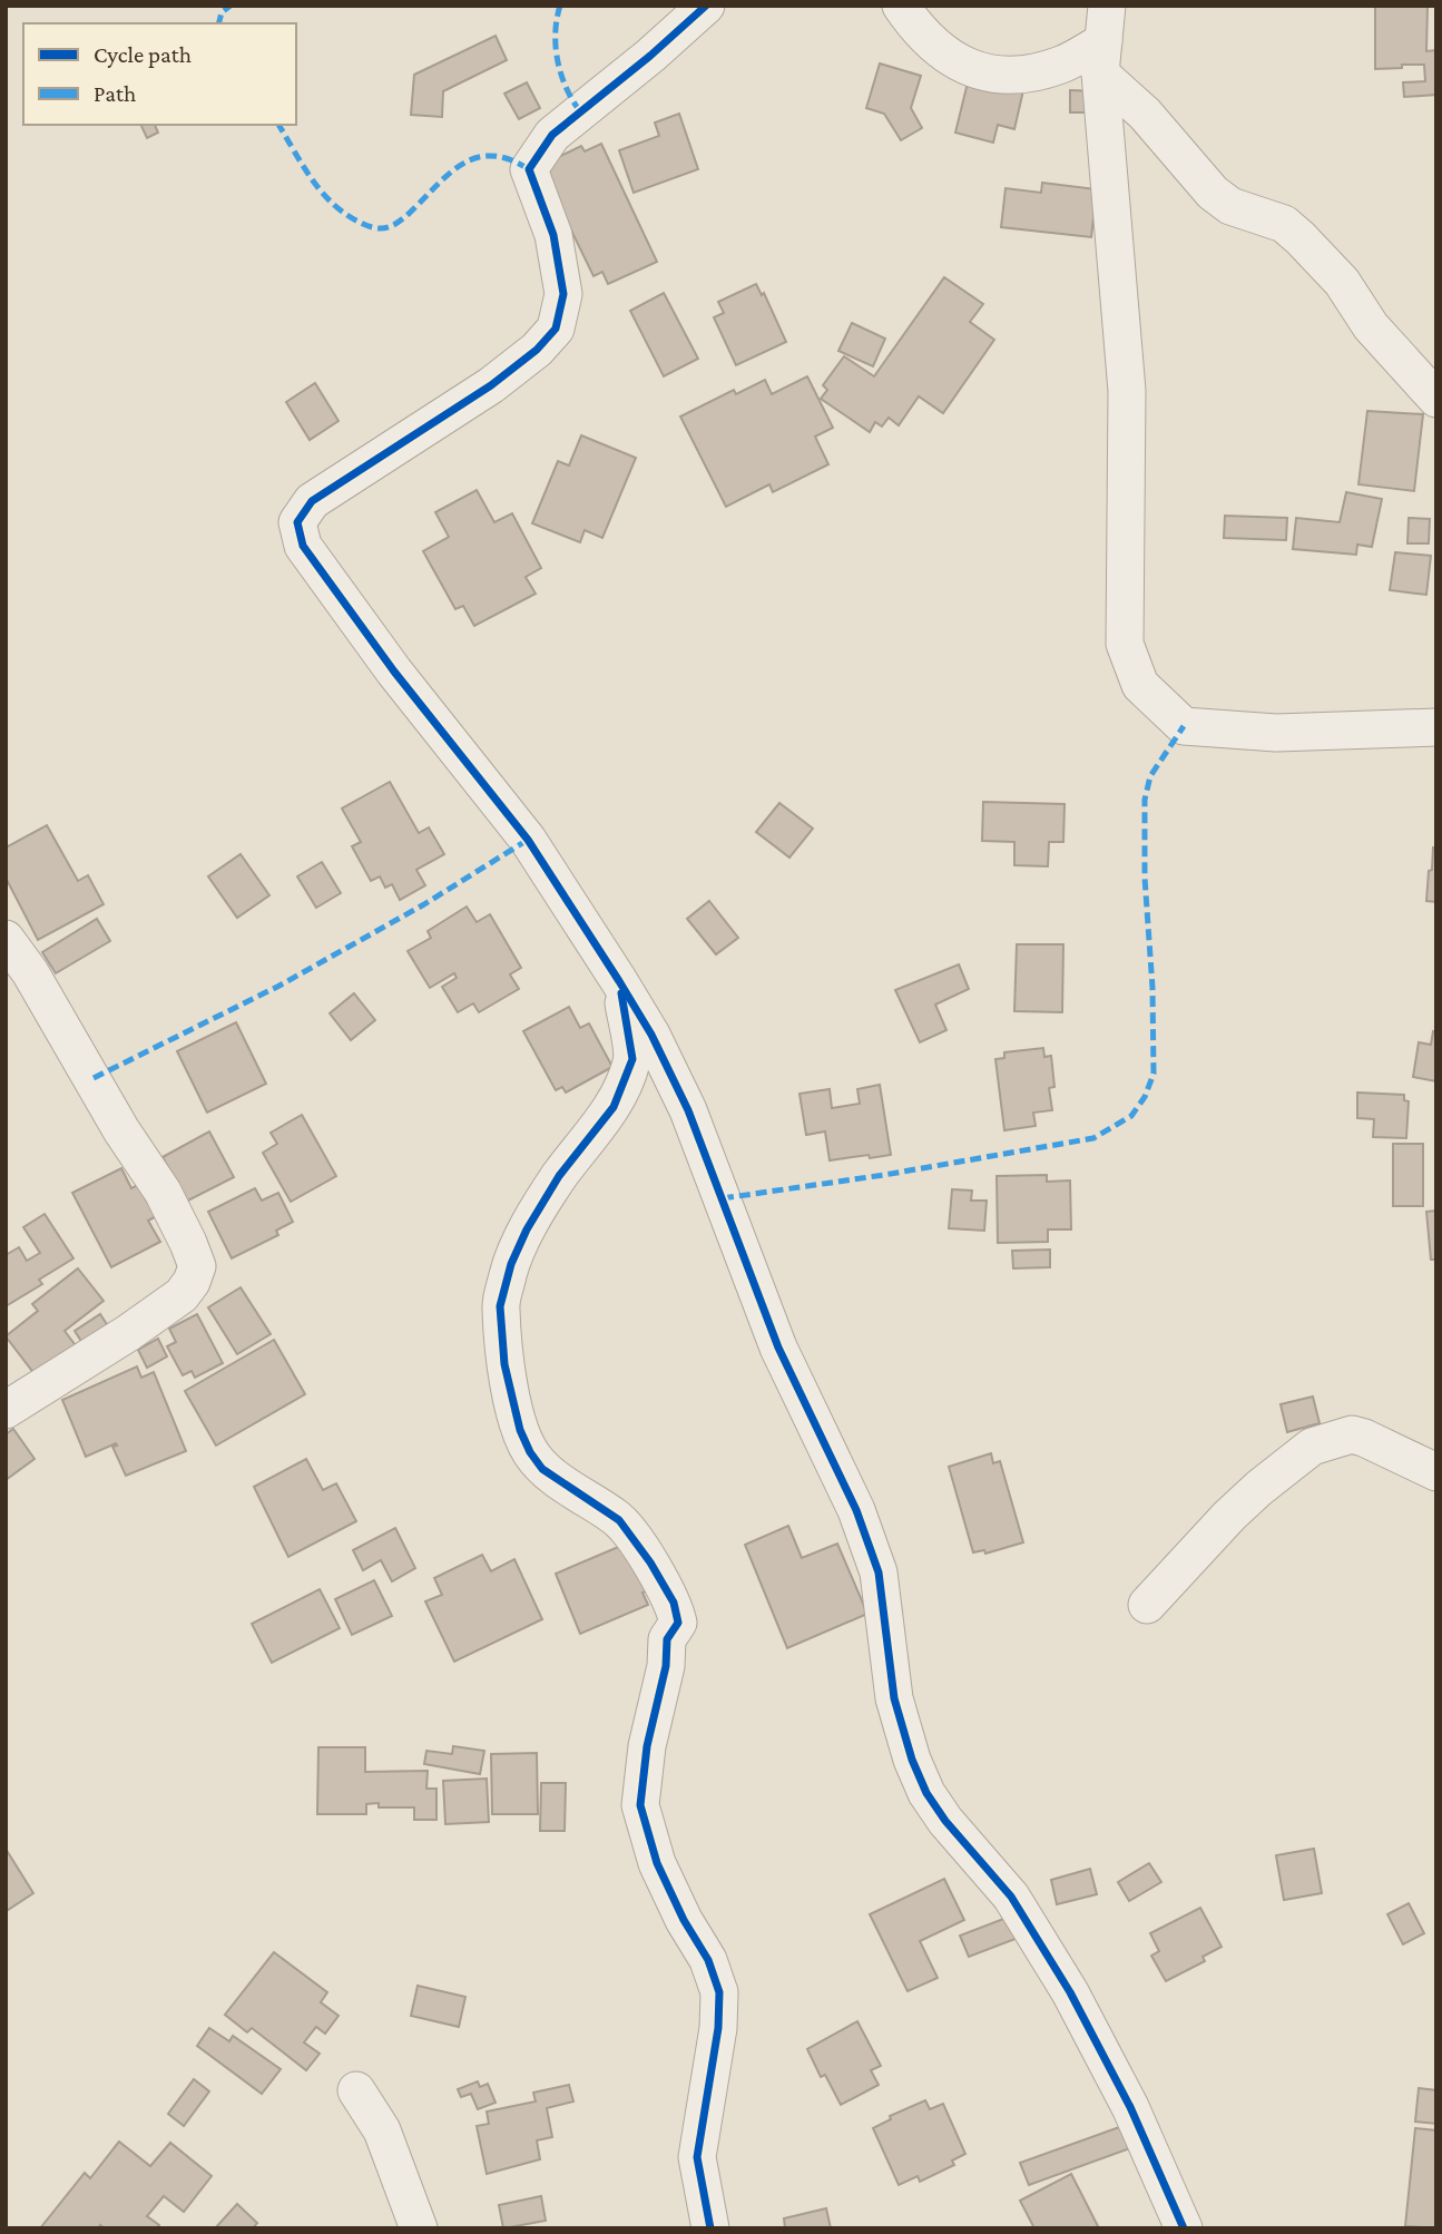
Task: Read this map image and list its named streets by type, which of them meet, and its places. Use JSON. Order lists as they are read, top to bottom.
{
  "legend": ["Cycle path", "Path"]
}
